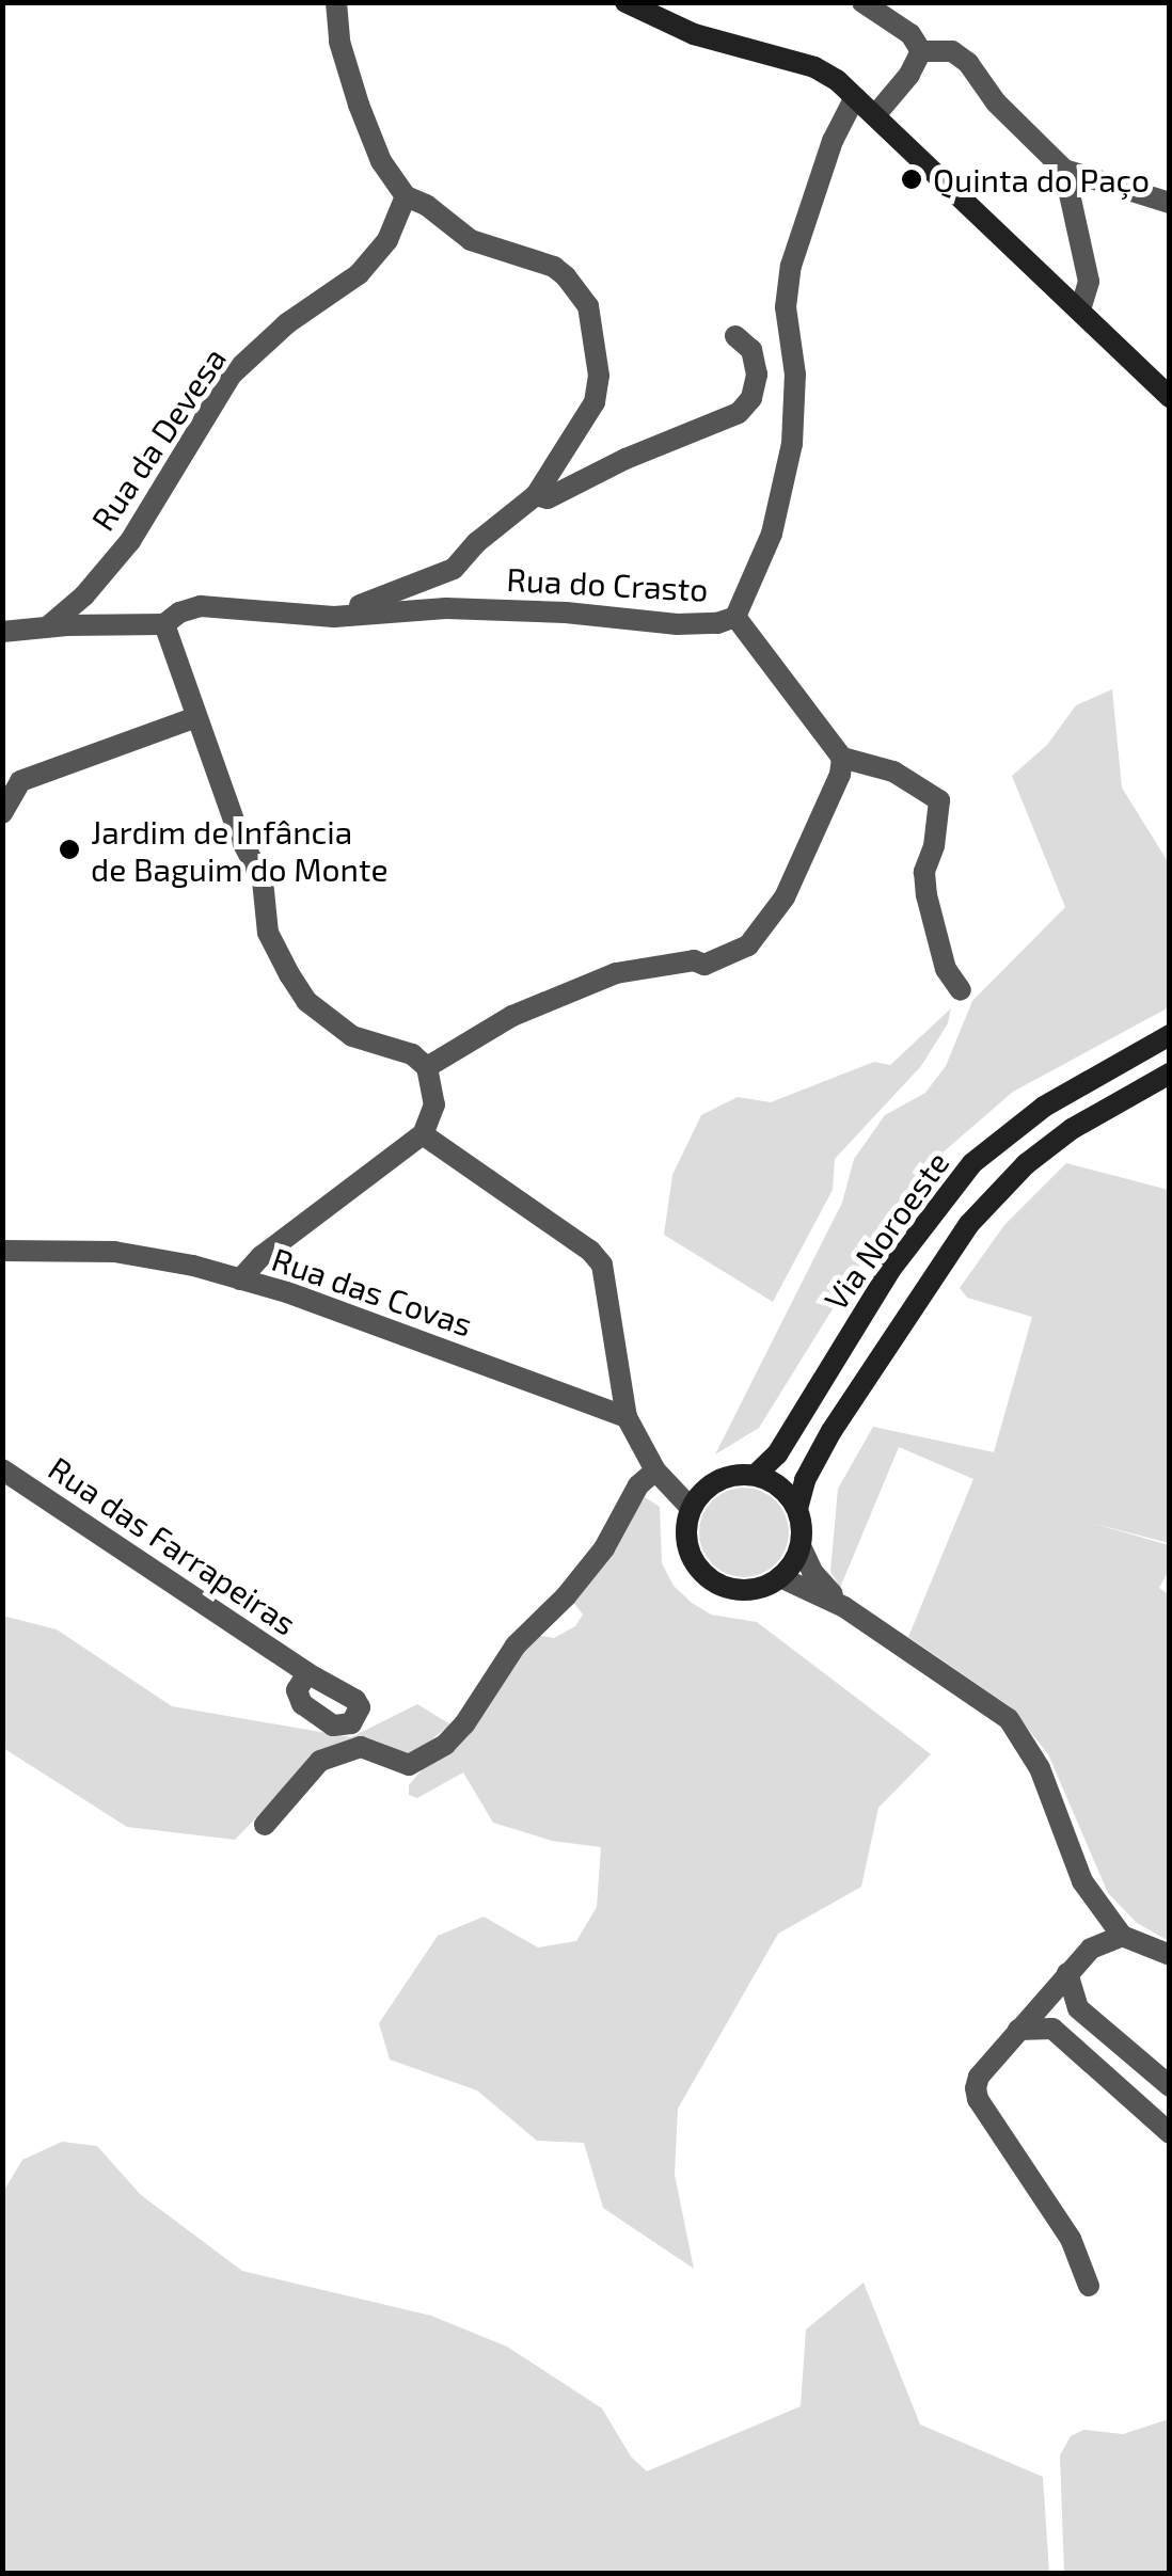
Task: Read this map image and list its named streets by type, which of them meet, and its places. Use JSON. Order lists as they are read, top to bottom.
{
  "streets": {
    "main road": ["Via Noroeste"],
    "street": [
      "Rua da Devesa",
      "Rua do Crasto",
      "Rua das Covas",
      "Rua das Farrapeiras"
    ]
  },
  "crossings": [
    ["Rua da Devesa", "Rua do Crasto"]
  ],
  "places": ["Quinta do Paço", "Jardim de Infância de Baguim do Monte"]
}
